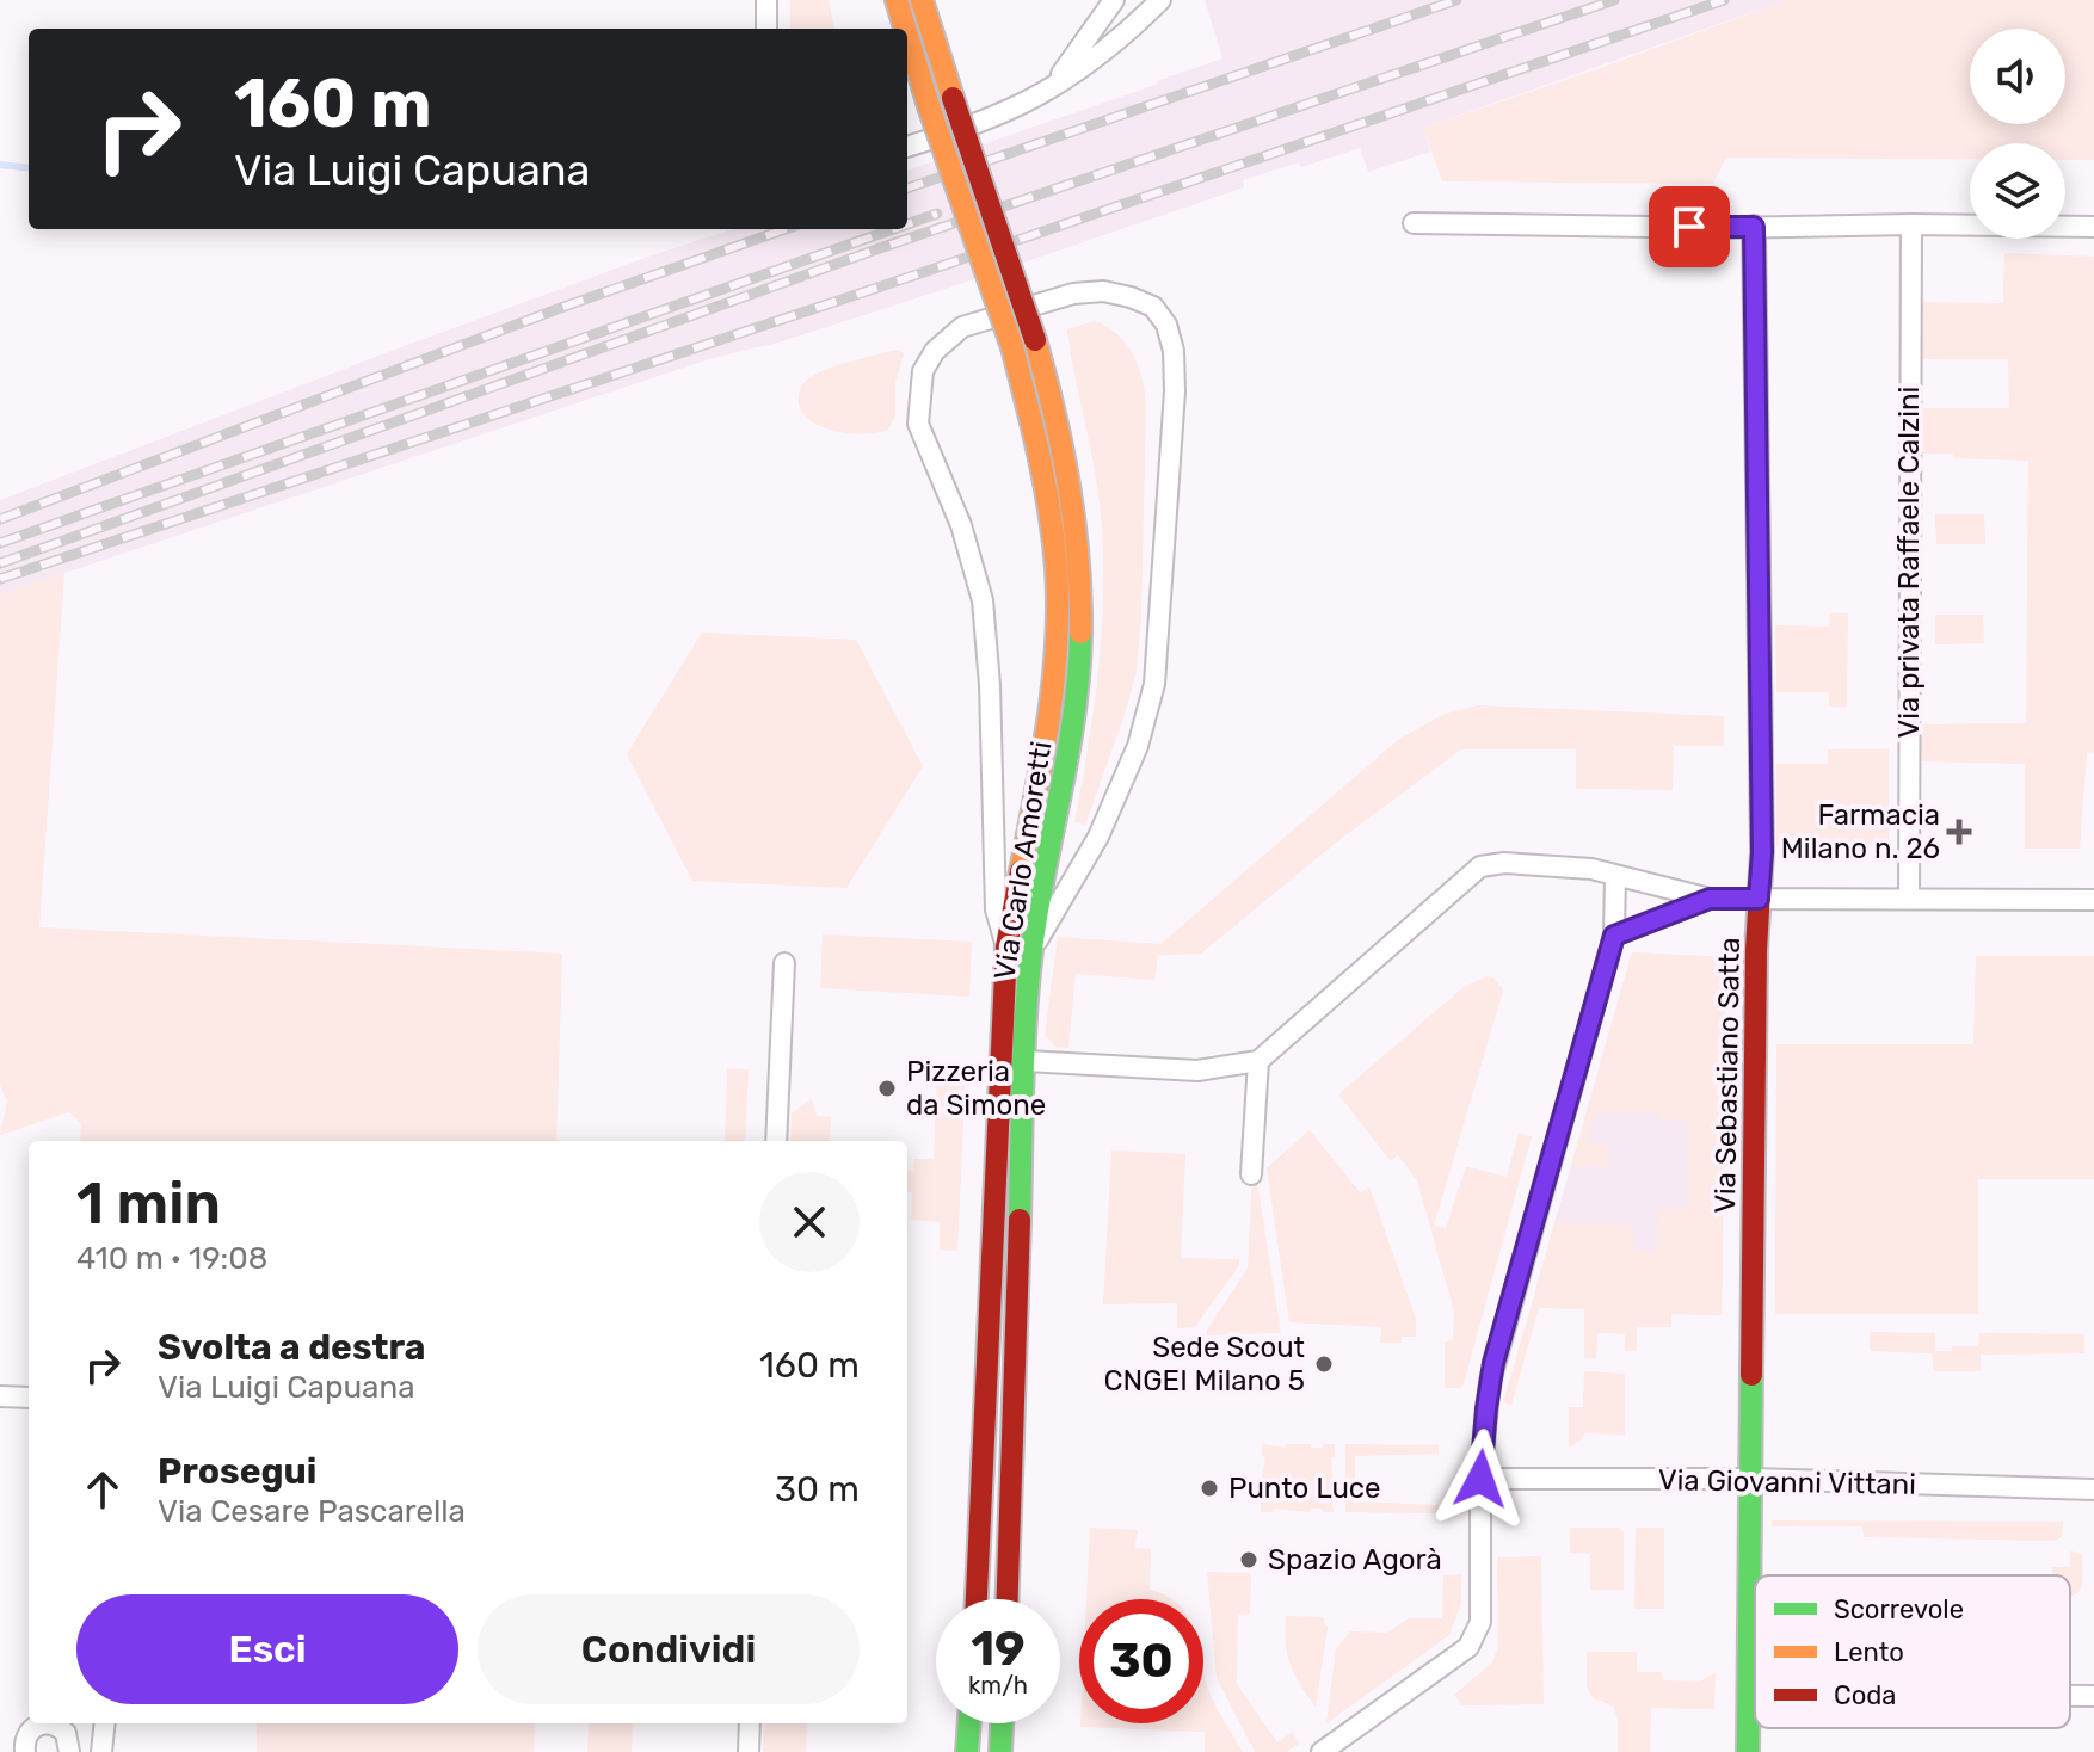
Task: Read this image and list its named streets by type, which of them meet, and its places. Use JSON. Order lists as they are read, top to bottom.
{
  "streets": {
    "street": [
      "Via privata Raffaele Calzini",
      "Via Carlo Amoretti",
      "Via Sebastiano Satta",
      "Via Giovanni Vittani"
    ]
  },
  "crossings": [
    ["Via Sebastiano Satta", "Via Giovanni Vittani"]
  ],
  "places": {
    "health": ["Farmacia Milano n. 26"],
    "other": [
      "Pizzeria da Simone",
      "Sede Scout CNGEI Milano 5",
      "Punto Luce",
      "Spazio Agorà"
    ]
  },
  "legend": ["Scorrevole", "Lento", "Coda"],
  "page": {
    "turn": ["160 m", "Via Luigi Capuana"],
    "heading": ["1 min", "410 m · 19:08"],
    "list": [
      {
        "name": "Svolta a destra",
        "note": "Via Luigi Capuana",
        "value": "160 m"
      },
      {
        "name": "Prosegui",
        "note": "Via Cesare Pascarella",
        "value": "30 m"
      }
    ],
    "buttons": ["Esci", "Condividi"],
    "speed": "19 km/h",
    "limit": "30"
  }
}
